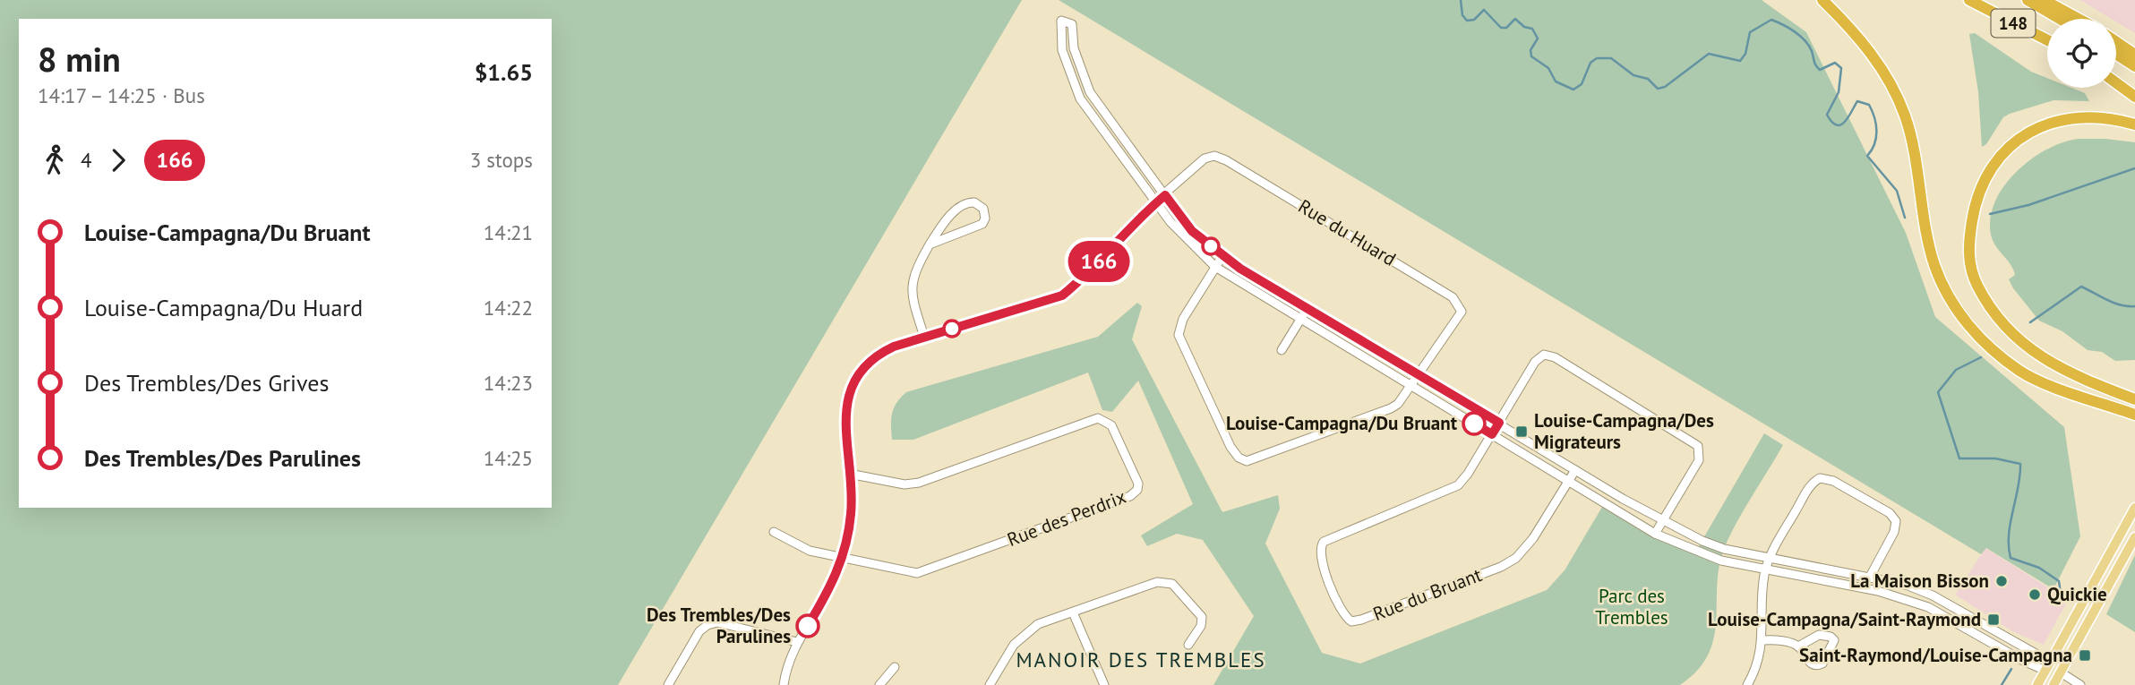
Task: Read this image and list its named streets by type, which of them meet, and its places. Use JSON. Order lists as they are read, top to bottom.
{
  "streets": {
    "highway": ["148"],
    "street": ["Rue du Huard", "Rue des Perdrix", "Rue du Bruant"]
  },
  "districts": ["MANOIR DES TREMBLES"],
  "parks": ["Parc des Trembles"],
  "places": {
    "other": [
      "Louise-Campagna/Du Bruant",
      "La Maison Bisson",
      "Quickie",
      "Des Trembles/Des Parulines"
    ],
    "transit": ["Louise-Campagna/Des Migrateurs", "Louise-Campagna/Saint-Raymond", "Saint-Raymond/Louise-Campagna"]
  },
  "lines": ["bus line 166"],
  "page": {
    "on_map": "166",
    "heading": ["8 min", "14:17 – 14:25 · Bus", "$1.65"],
    "legs": ["4", "166", "3 stops"],
    "list": [
      {
        "name": "Louise-Campagna/Du Bruant",
        "value": "14:21"
      },
      {
        "name": "Louise-Campagna/Du Huard",
        "value": "14:22"
      },
      {
        "name": "Des Trembles/Des Grives",
        "value": "14:23"
      },
      {
        "name": "Des Trembles/Des Parulines",
        "value": "14:25"
      }
    ]
  }
}
